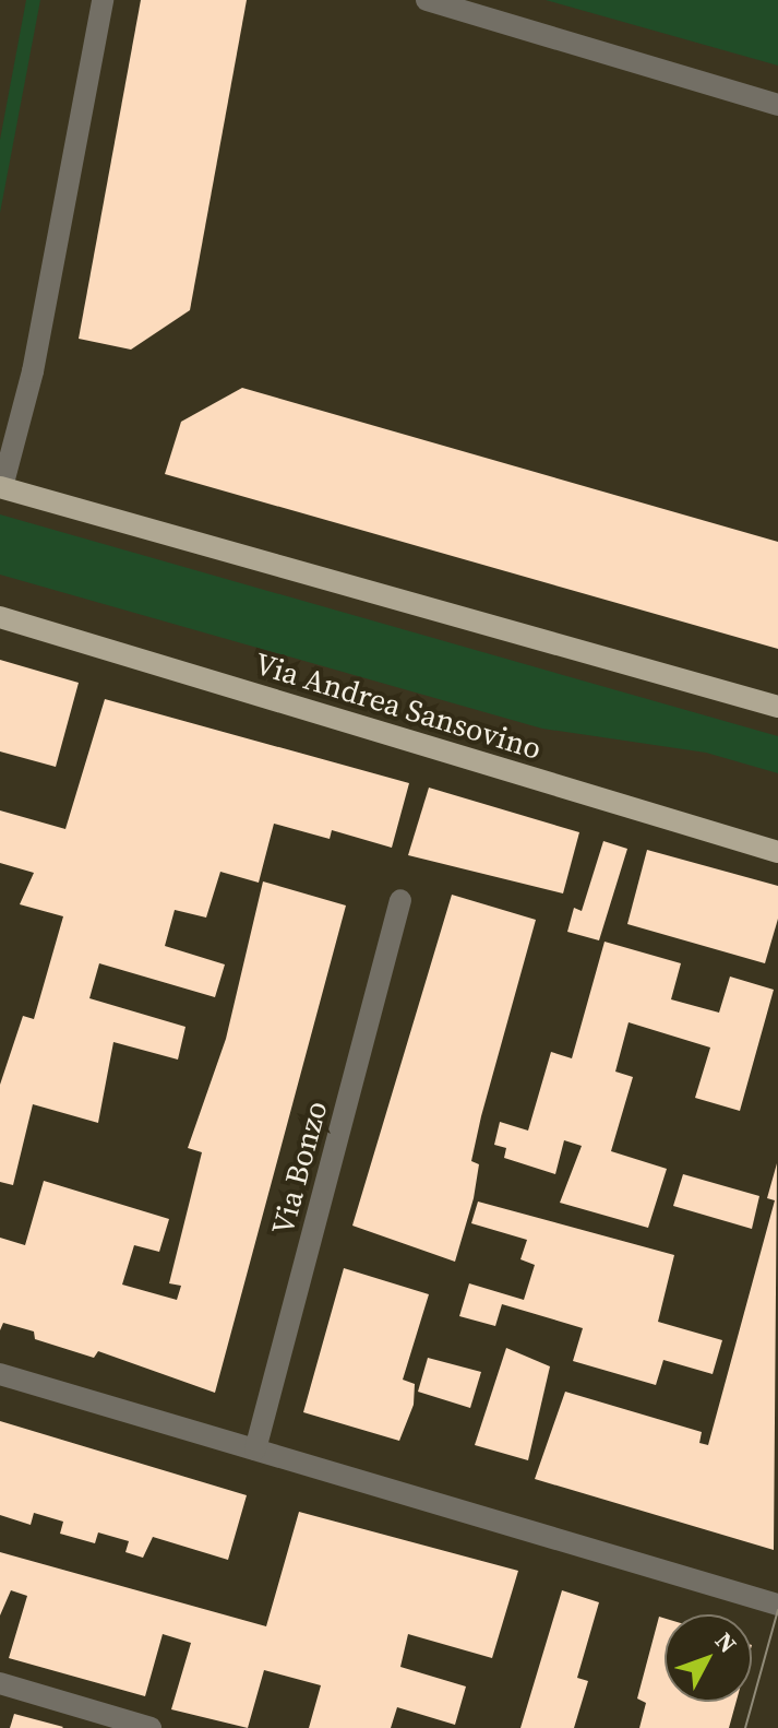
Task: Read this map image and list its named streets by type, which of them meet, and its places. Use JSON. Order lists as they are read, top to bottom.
{
  "streets": {
    "main road": ["Via Andrea Sansovino"],
    "street": ["Via Bonzo"]
  },
  "north": "top right"
}
